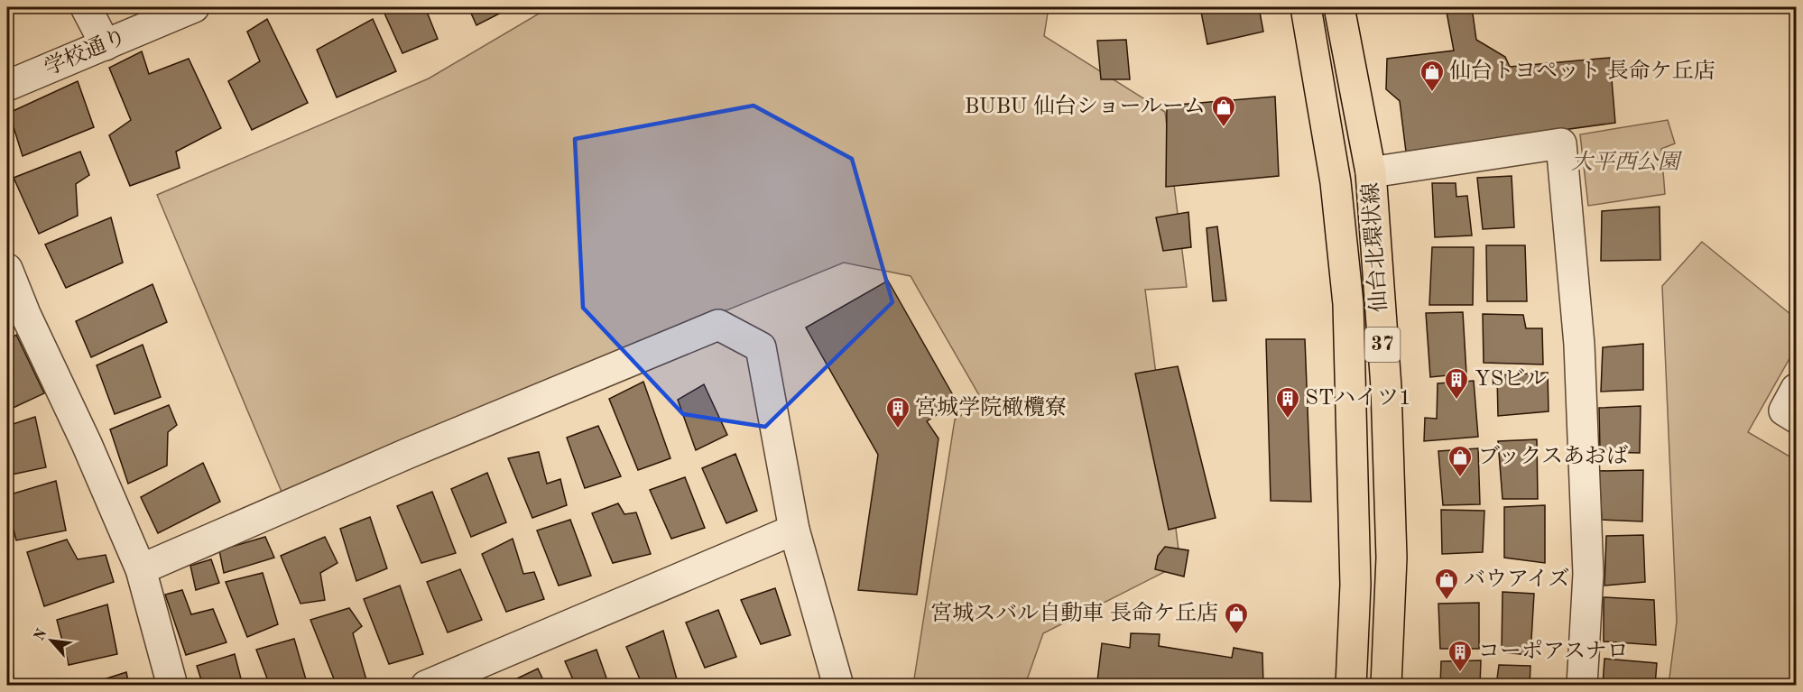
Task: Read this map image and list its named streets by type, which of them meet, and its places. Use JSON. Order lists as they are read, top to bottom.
{
  "streets": {
    "main road": ["仙台北環状線", "37"],
    "street": ["学校通り"]
  },
  "parks": ["大平西公園"],
  "places": {
    "shop": [
      "仙台トヨペット 長命ケ丘店",
      "BUBU 仙台ショールーム",
      "ブックスあおば",
      "バウアイズ",
      "宮城スバル自動車 長命ケ丘店"
    ],
    "building": [
      "YSビル",
      "STハイツ1",
      "宮城学院橄欖寮",
      "コーポアスナロ"
    ]
  },
  "north": "top left"
}
